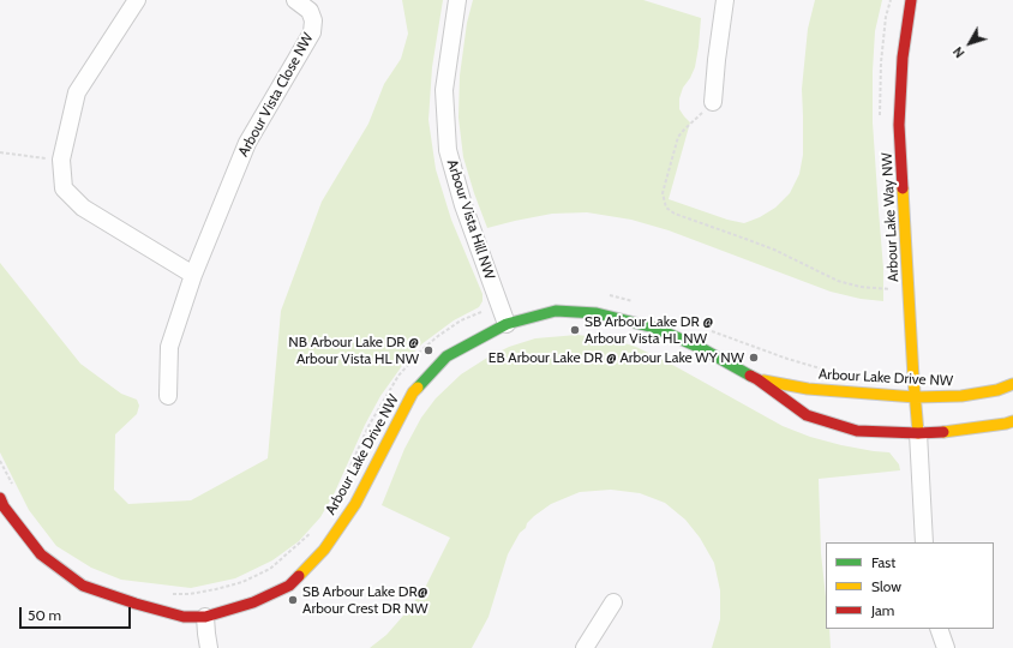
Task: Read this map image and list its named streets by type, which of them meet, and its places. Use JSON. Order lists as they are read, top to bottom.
{
  "streets": {
    "street": [
      "Arbour Vista Close NW",
      "Arbour Lake Way NW",
      "Arbour Vista Hill NW",
      "Arbour Lake Drive NW"
    ]
  },
  "crossings": [
    ["Arbour Lake Way NW", "Arbour Lake Drive NW"],
    ["Arbour Vista Hill NW", "Arbour Lake Drive NW"]
  ],
  "places": [
    "SB Arbour Lake DR @ Arbour Vista HL NW",
    "NB Arbour Lake DR @ Arbour Vista HL NW",
    "EB Arbour Lake DR @ Arbour Lake WY NW",
    "SB Arbour Lake DR@ Arbour Crest DR NW"
  ],
  "legend": ["Fast", "Slow", "Jam"],
  "scale_bar": "50 m",
  "north": "bottom left"
}
